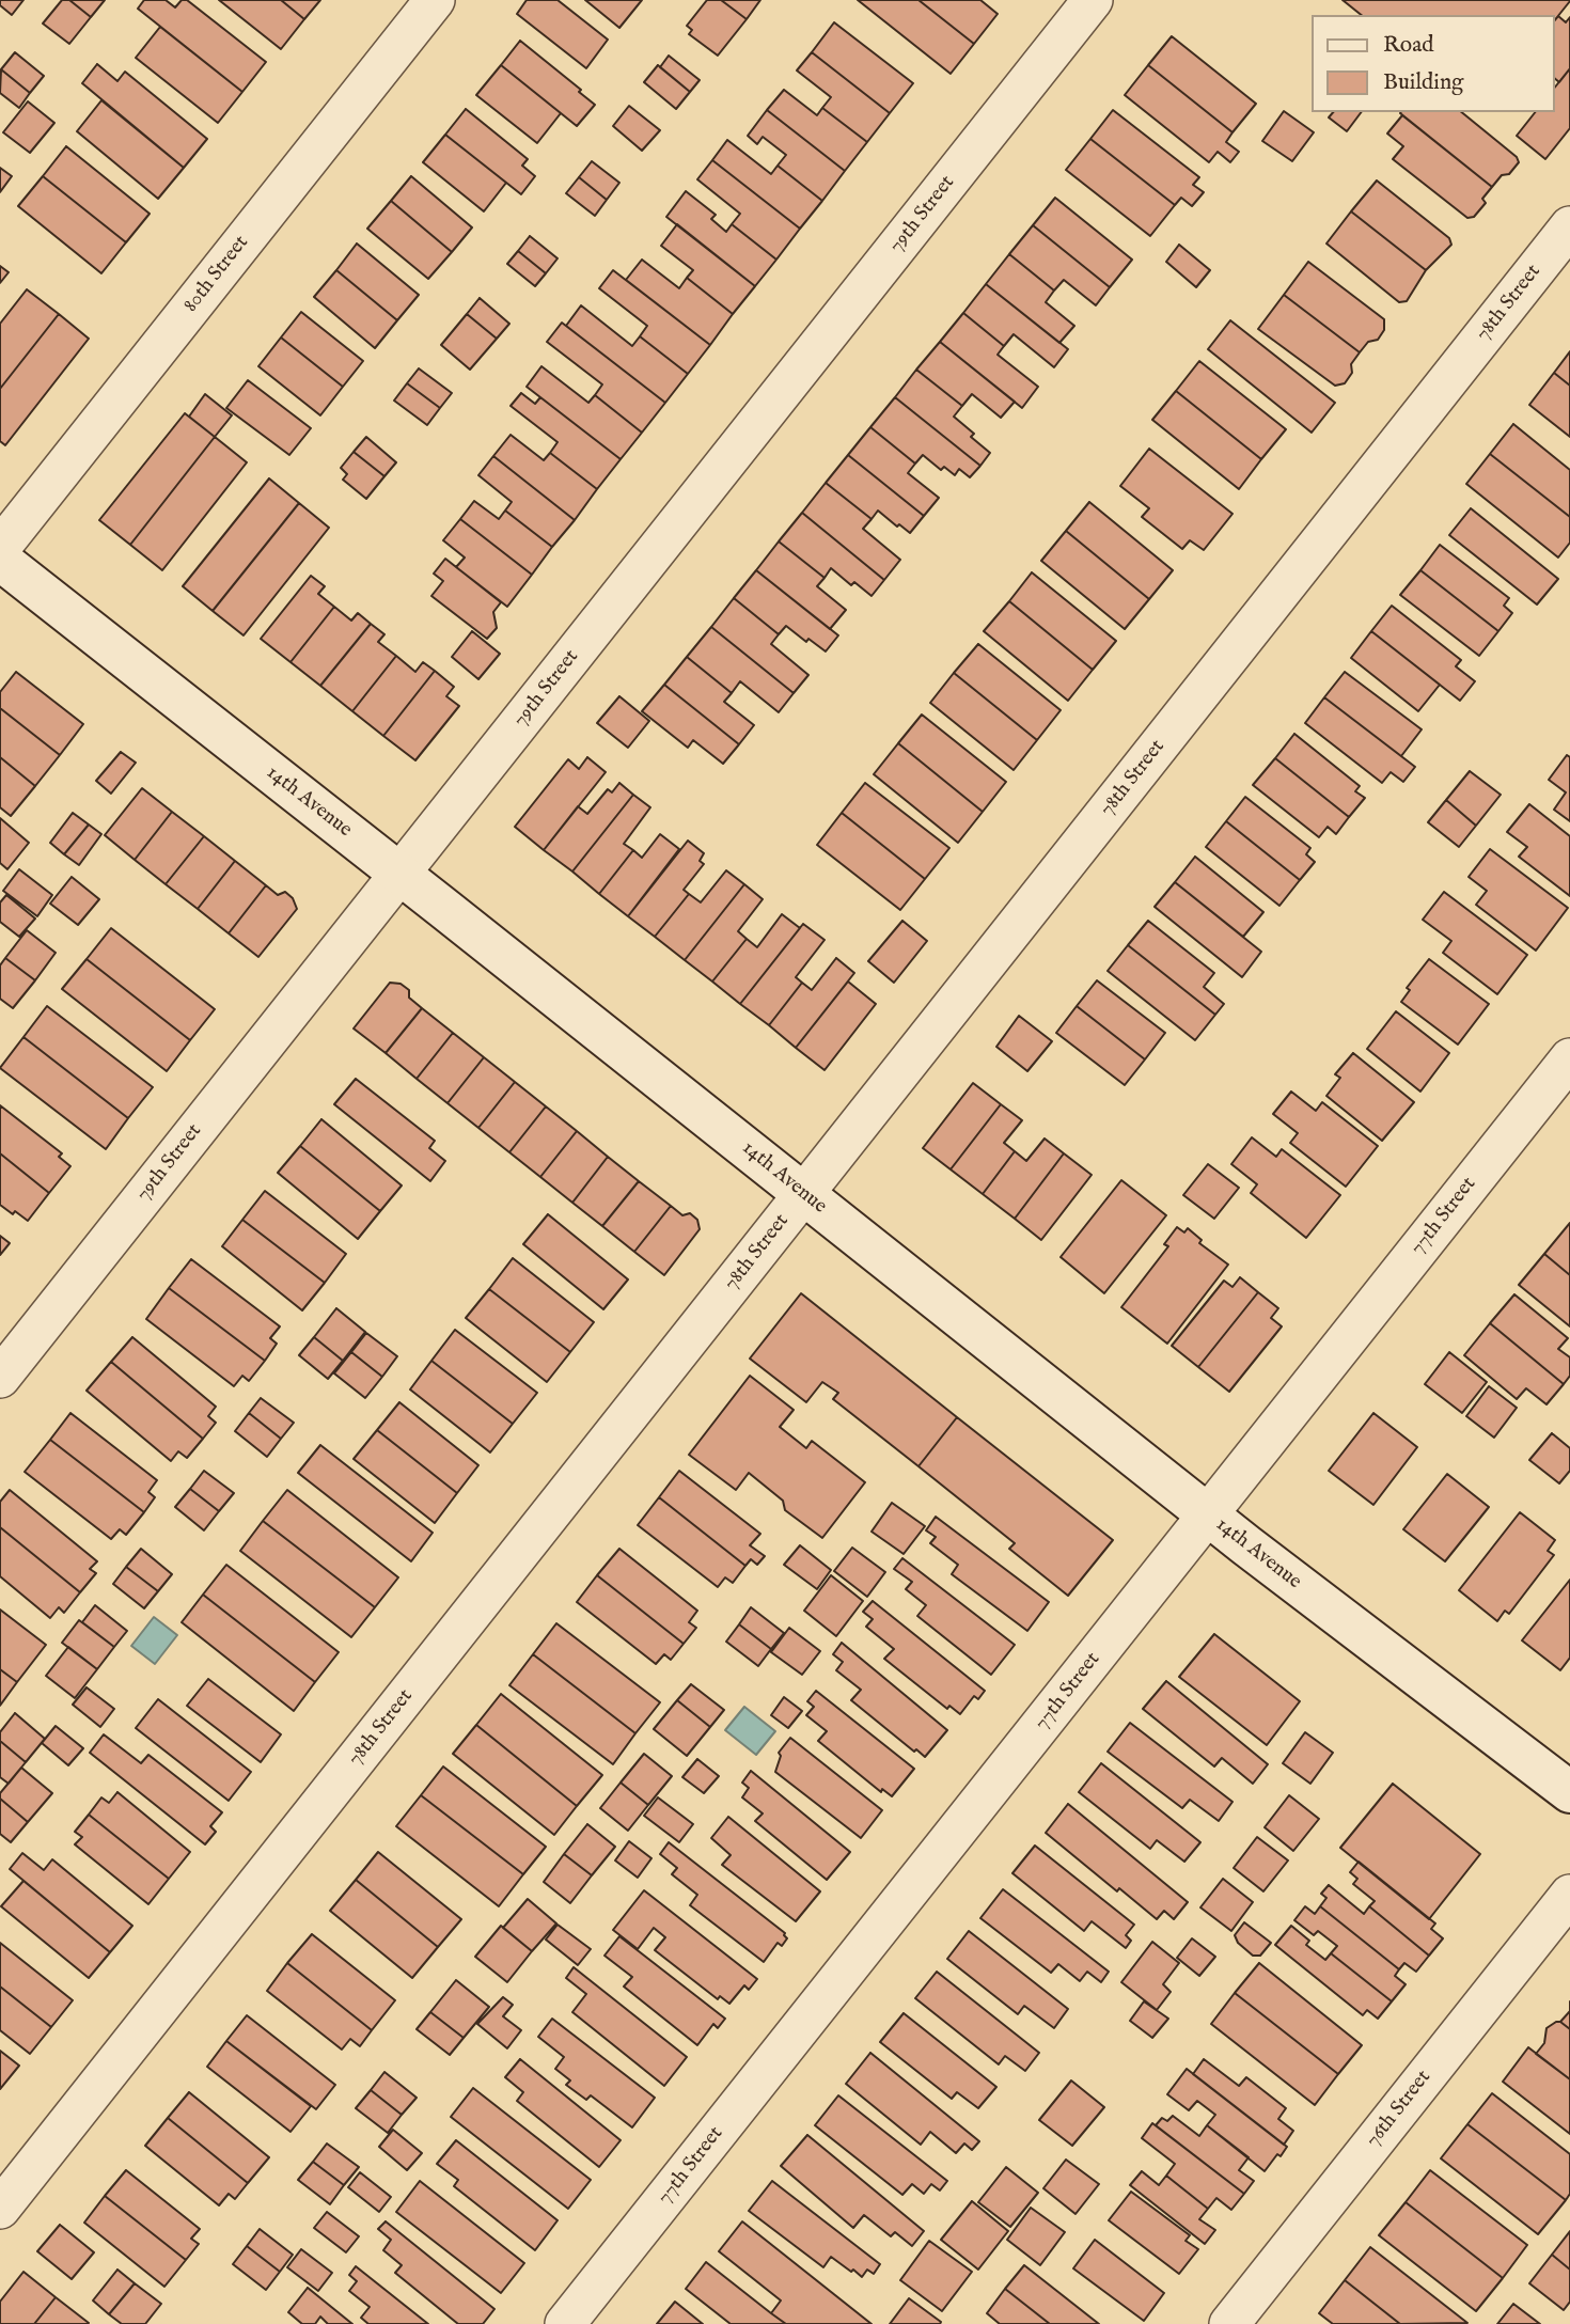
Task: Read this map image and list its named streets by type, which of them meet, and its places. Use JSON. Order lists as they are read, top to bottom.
{
  "streets": {
    "main road": ["14th Avenue"],
    "street": [
      "79th Street",
      "80th Street",
      "78th Street",
      "77th Street",
      "76th Street"
    ]
  },
  "crossings": [
    ["79th Street", "14th Avenue"],
    ["78th Street", "14th Avenue"],
    ["14th Avenue", "77th Street"]
  ],
  "legend": ["Road", "Building"]
}
